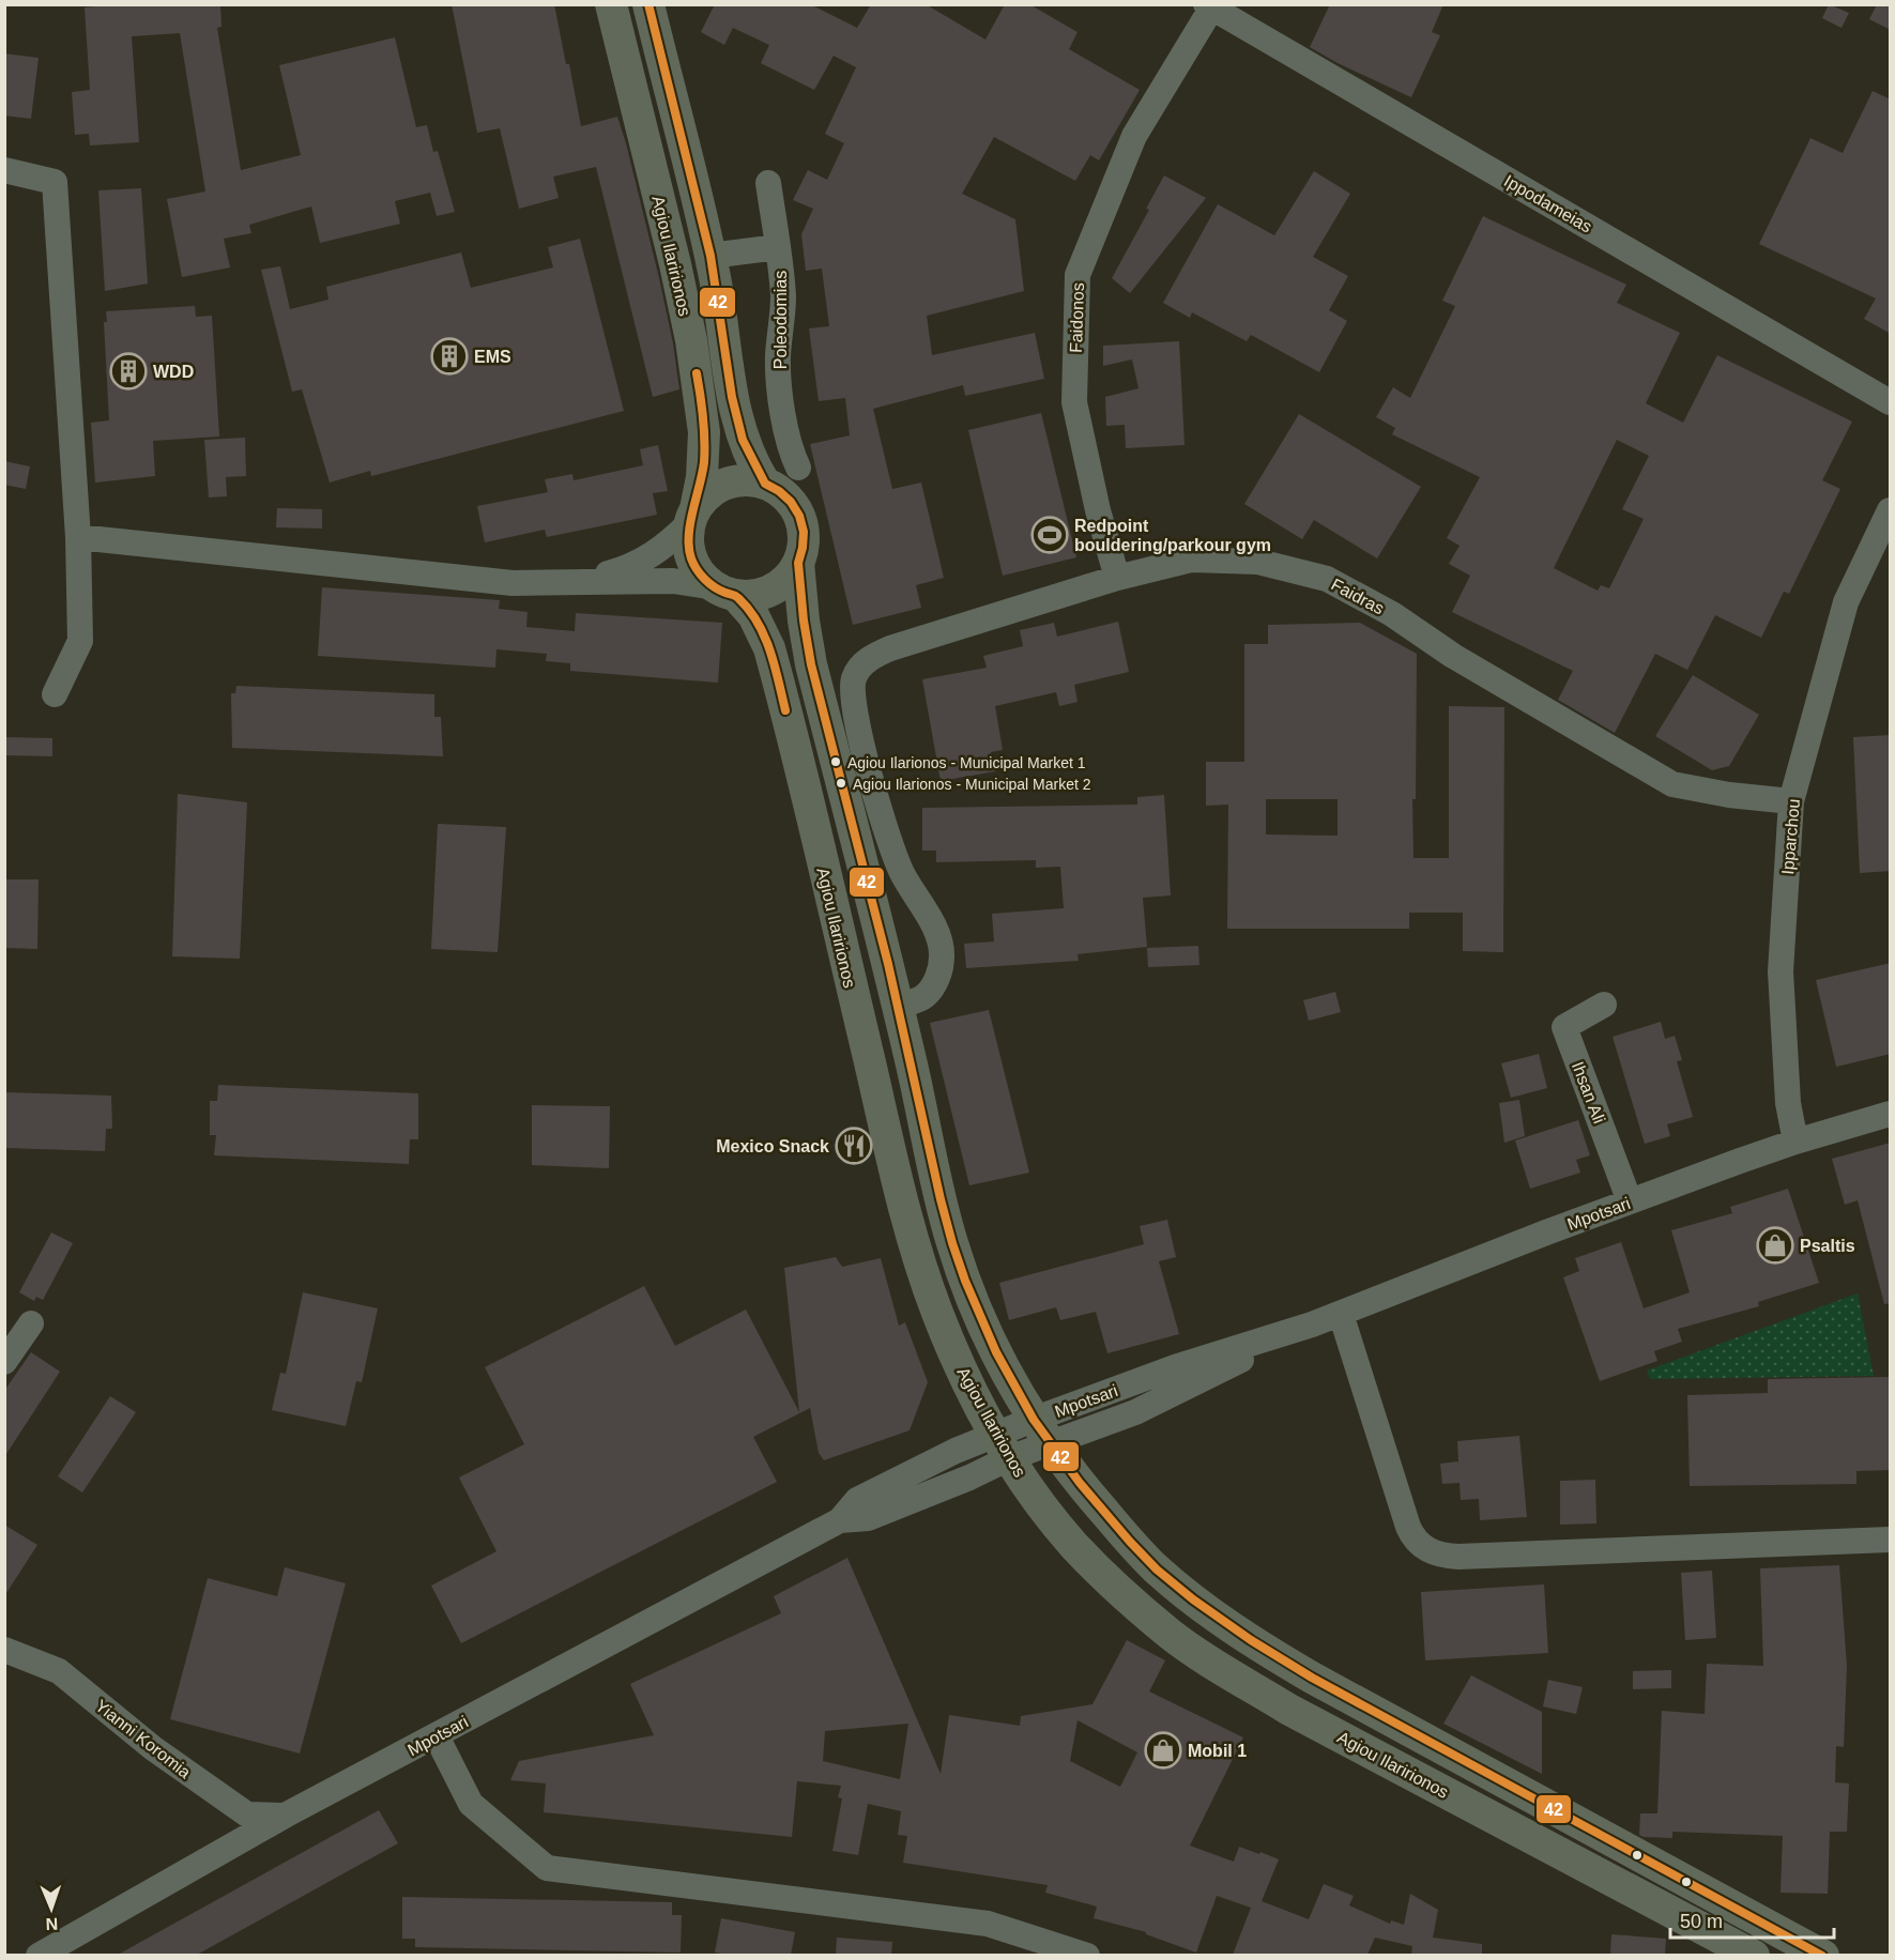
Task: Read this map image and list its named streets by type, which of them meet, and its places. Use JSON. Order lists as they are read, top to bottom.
{
  "streets": {
    "main road": ["Agiou Ilaririonos"],
    "street": [
      "Ippodameias",
      "Faidonos",
      "Poleodomias",
      "Faidras",
      "Ipparchou",
      "Ihsan Ali",
      "Mpotsari",
      "Yianni Koromia"
    ]
  },
  "crossings": [
    ["Ippodameias", "Faidonos"],
    ["Agiou Ilaririonos", "Poleodomias"],
    ["Agiou Ilaririonos", "Faidras"],
    ["Agiou Ilaririonos", "Mpotsari"],
    ["Faidonos", "Faidras"],
    ["Faidras", "Ipparchou"],
    ["Ipparchou", "Mpotsari"],
    ["Ihsan Ali", "Mpotsari"],
    ["Mpotsari", "Yianni Koromia"]
  ],
  "places": {
    "building": ["EMS", "WDD"],
    "sports": ["Redpoint bouldering/parkour gym"],
    "other": ["Agiou Ilarionos - Municipal Market 1", "Agiou Ilarionos - Municipal Market 2"],
    "restaurant": ["Mexico Snack"],
    "shop": ["Psaltis", "Mobil 1"]
  },
  "lines": ["transit line 42"],
  "scale_bar": "50 m",
  "north": "bottom"
}
